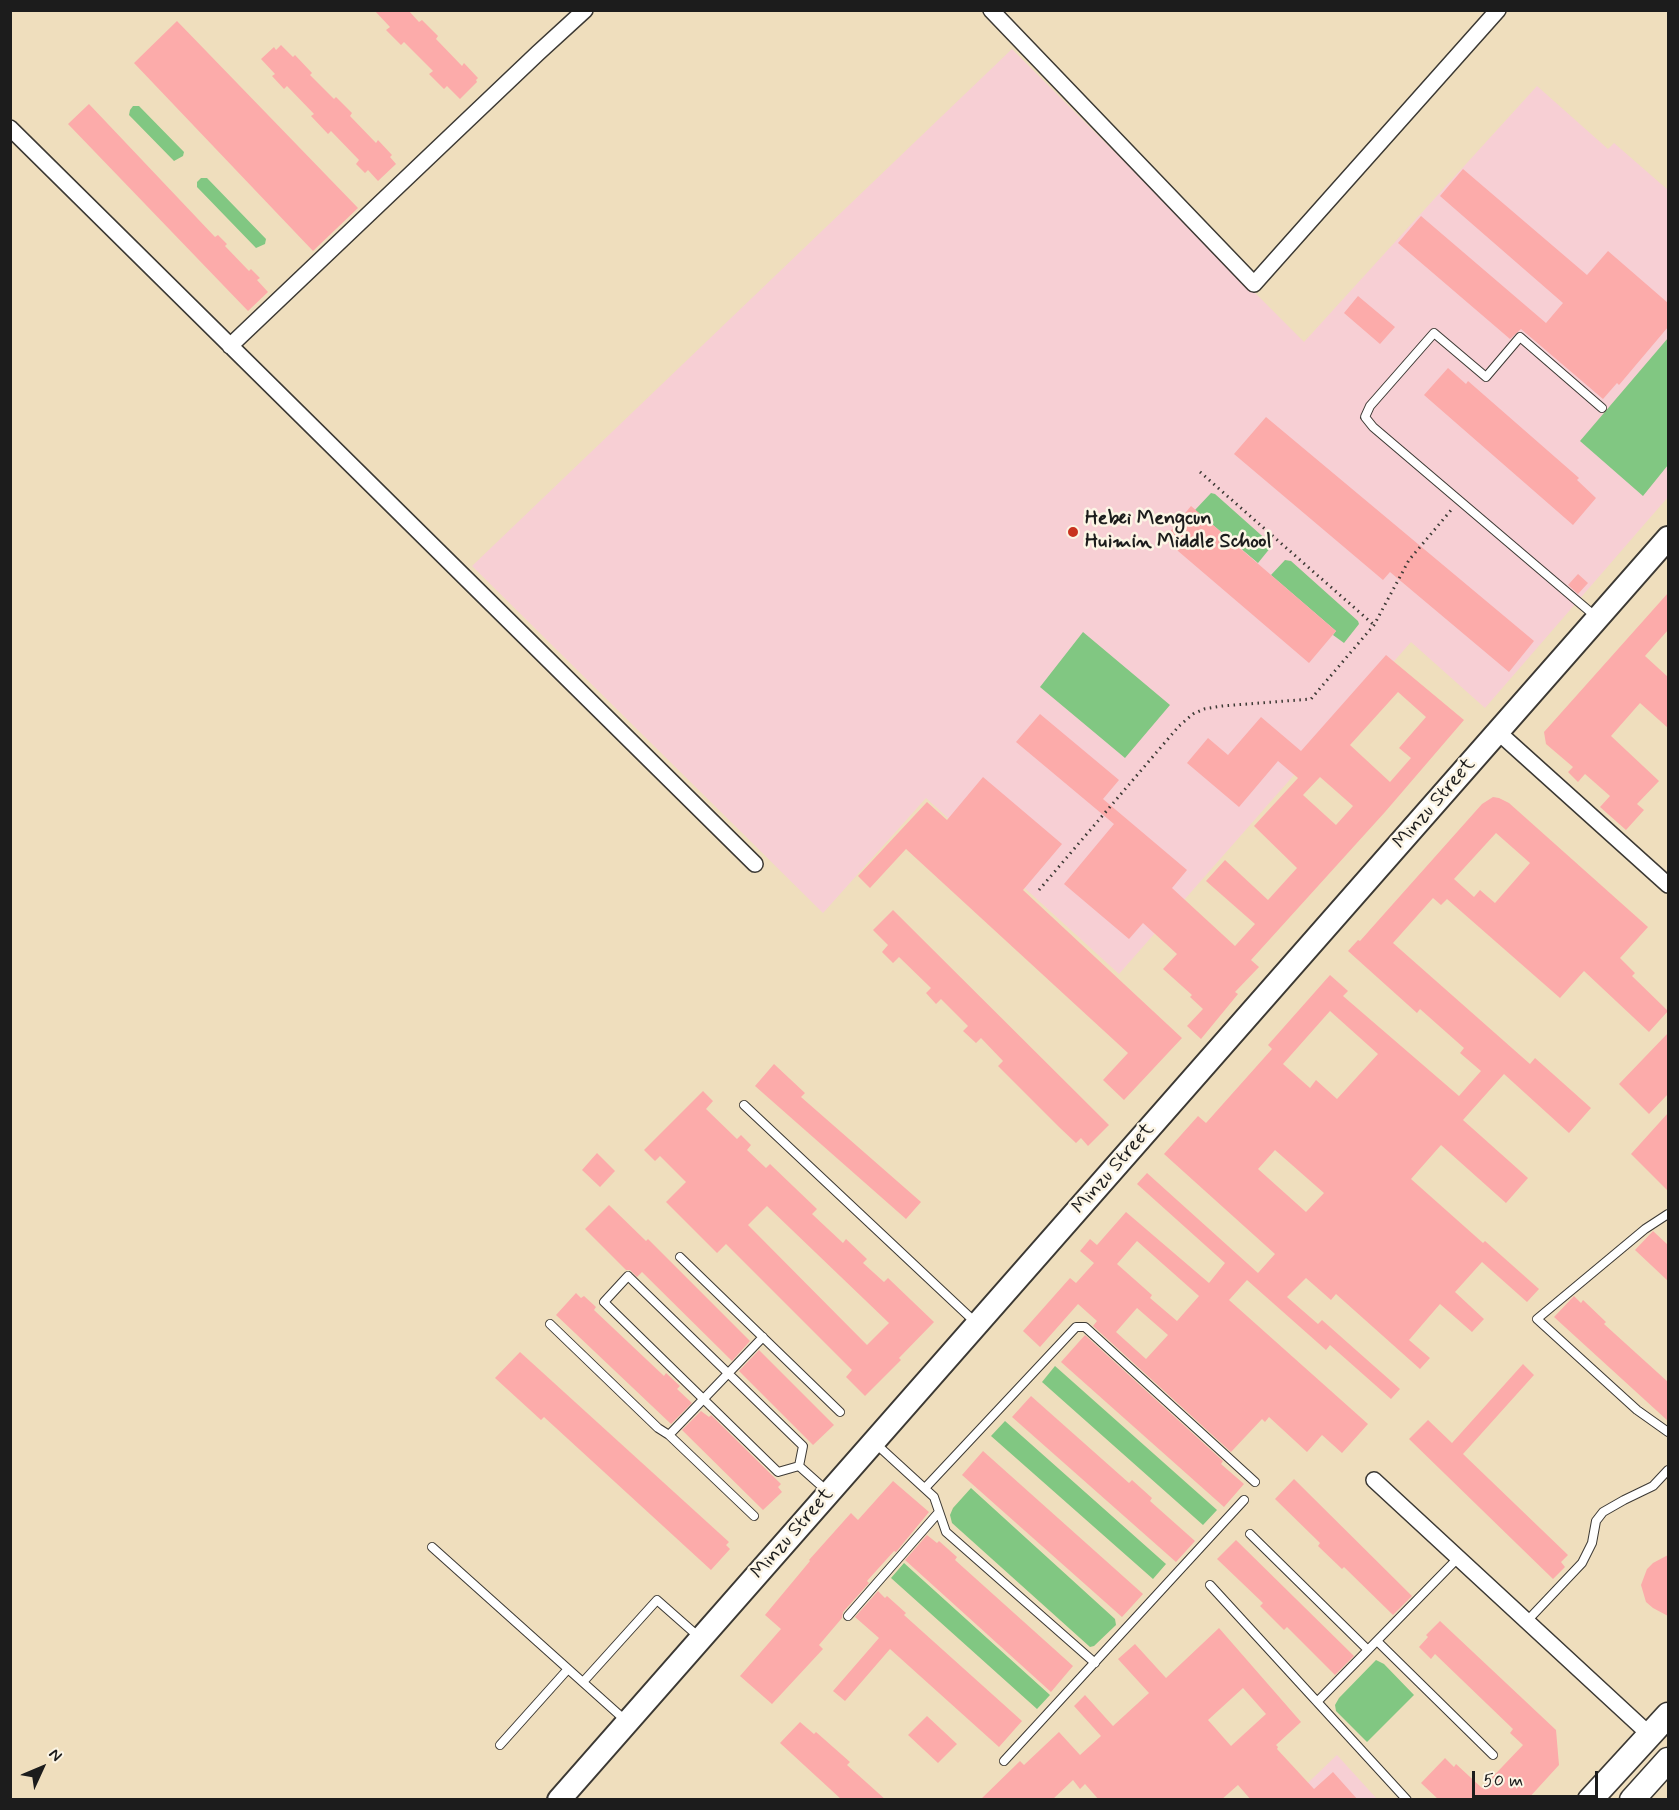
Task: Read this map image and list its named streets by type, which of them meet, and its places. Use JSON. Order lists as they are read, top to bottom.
{
  "streets": {
    "main road": ["Minzu Street"]
  },
  "places": ["Hebei Mengcun Huimin Middle School"],
  "scale_bar": "50 m",
  "north": "top right"
}
